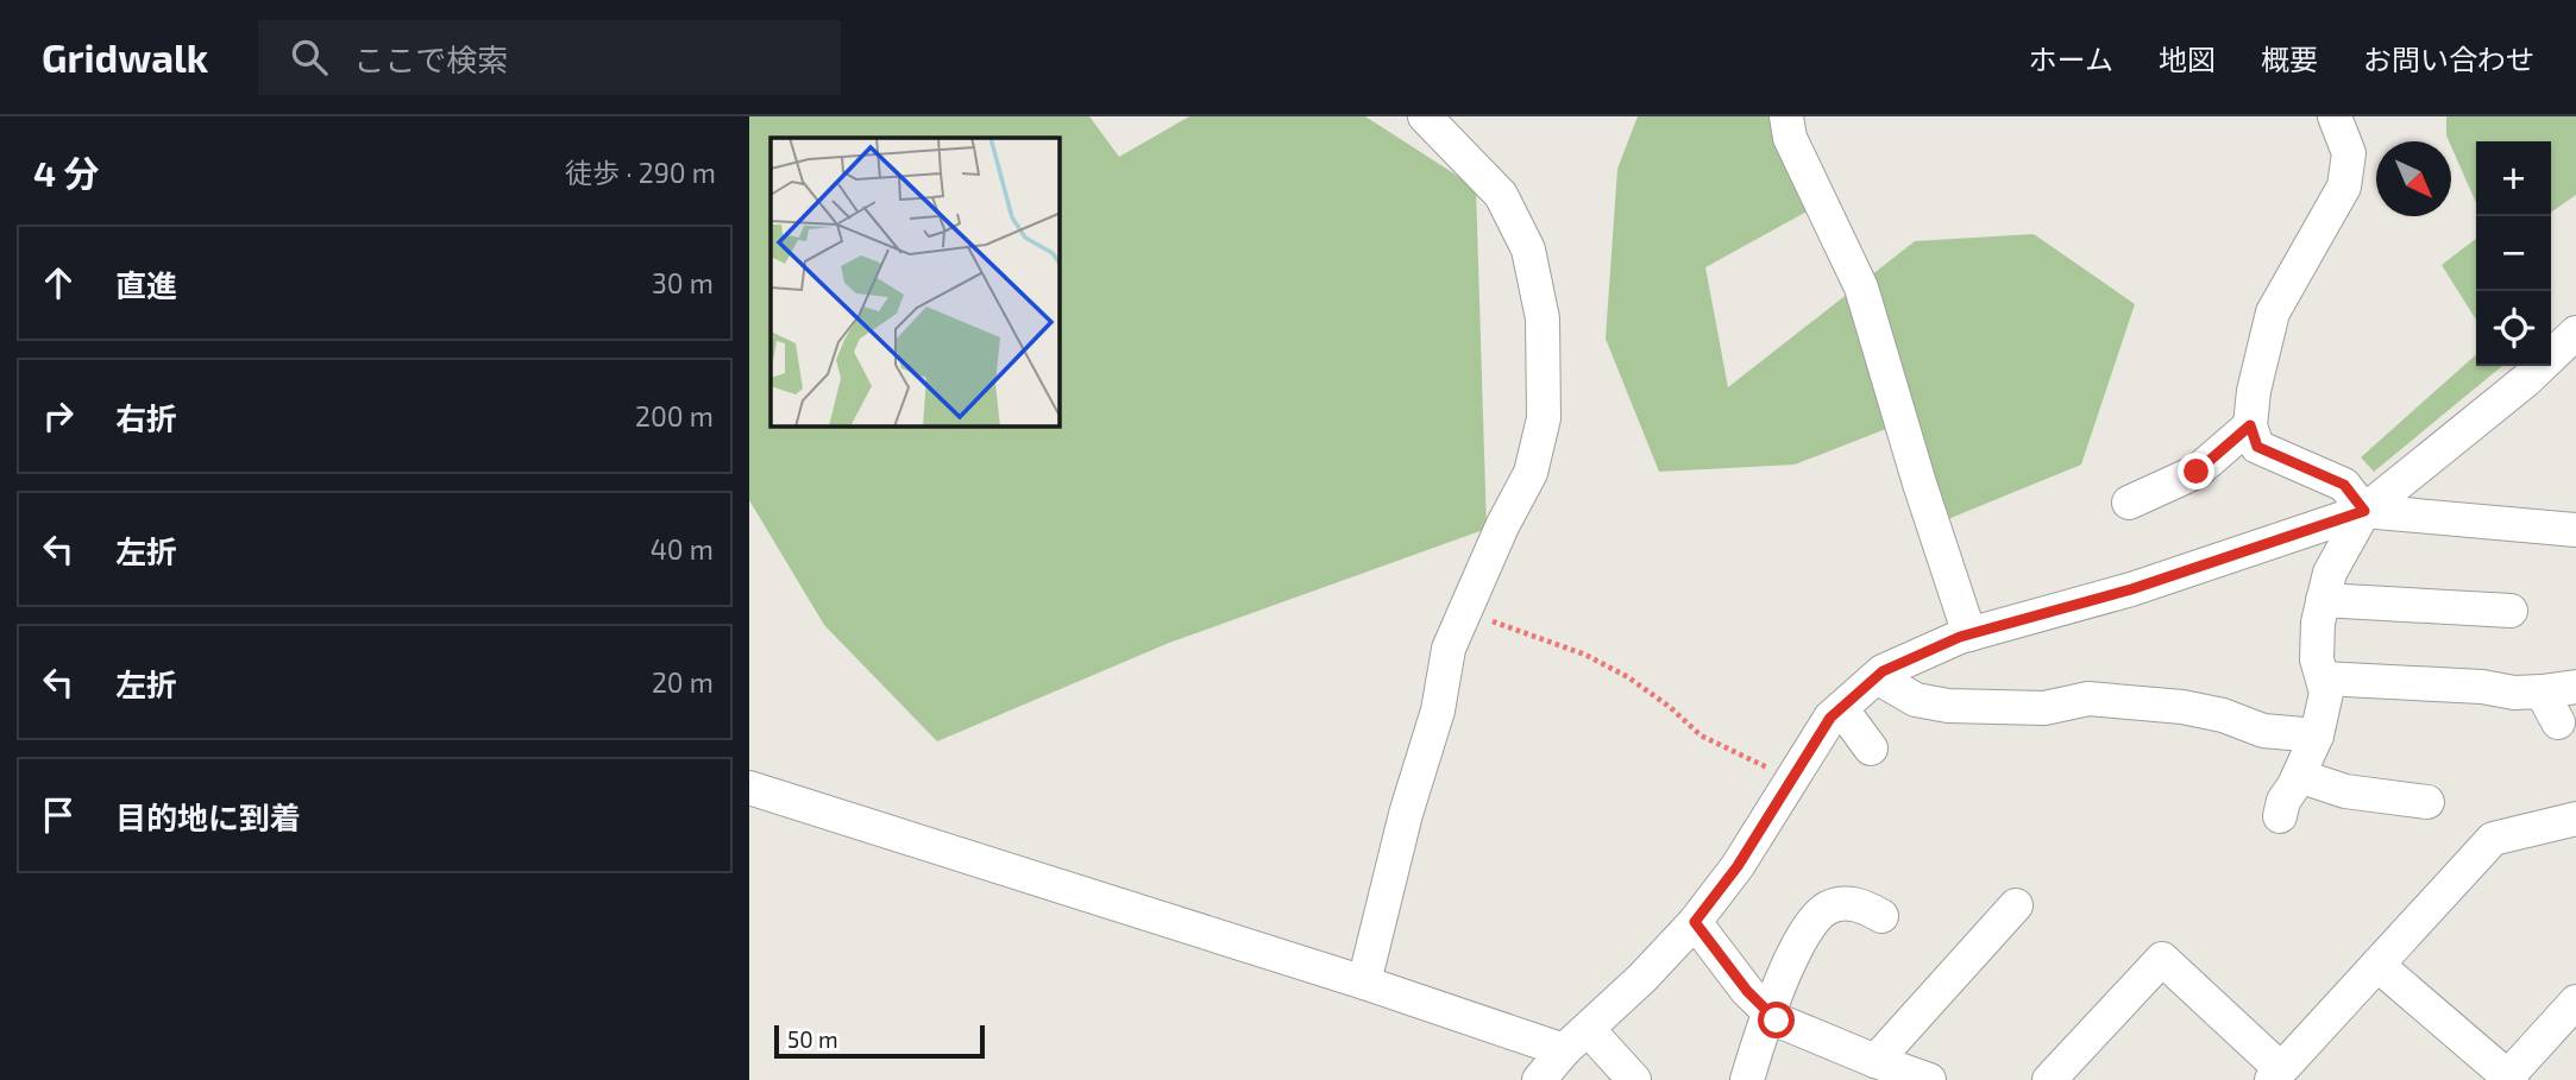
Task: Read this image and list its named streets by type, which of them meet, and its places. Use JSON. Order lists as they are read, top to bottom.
{
  "scale_bar": "50 m",
  "north": "bottom right",
  "page": {
    "header": "Gridwalk",
    "search": "ここで検索",
    "nav": [
      "ホーム",
      "地図",
      "概要",
      "お問い合わせ"
    ],
    "heading": ["4 分", "徒歩 · 290 m"],
    "map_buttons": ["+", "−"],
    "list": [
      ["直進", "30 m"],
      ["右折", "200 m"],
      ["左折", "40 m"],
      ["左折", "20 m"],
      "目的地に到着"
    ],
    "scale": "50 m"
  }
}
